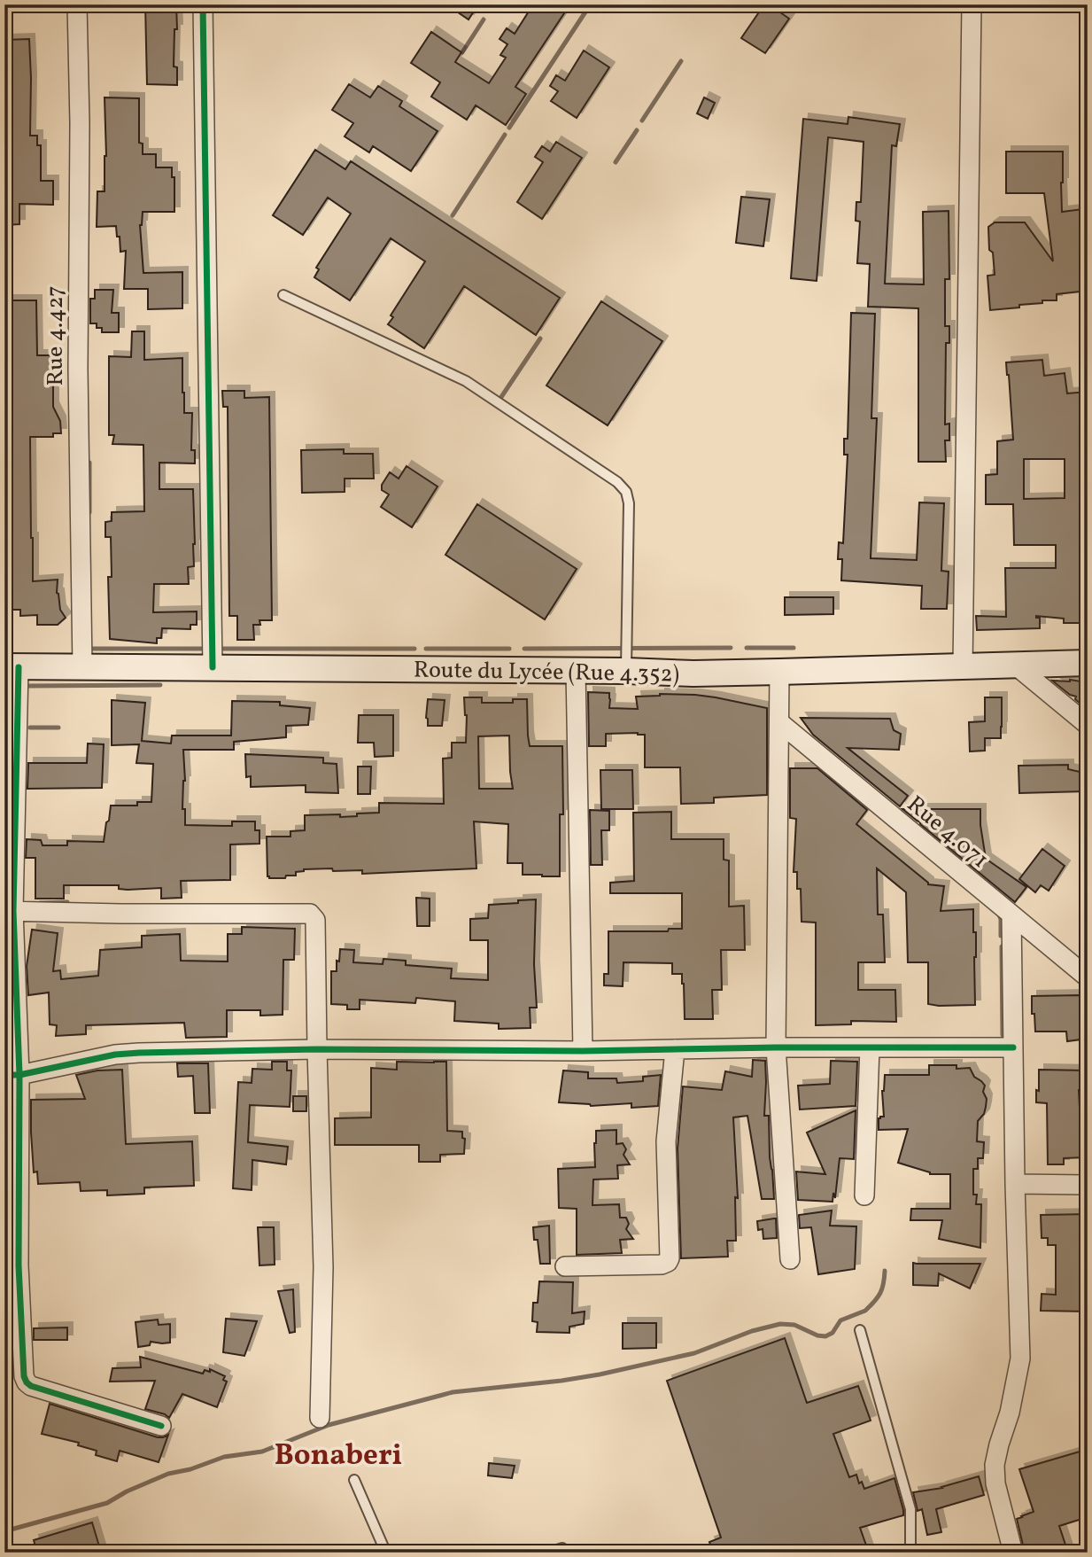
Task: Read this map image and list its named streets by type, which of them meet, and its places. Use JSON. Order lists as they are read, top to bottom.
{
  "streets": {
    "main road": ["Route du Lycée (Rue 4.352)"],
    "street": ["Rue 4.427", "Rue 4.071"]
  },
  "crossings": [
    ["Rue 4.427", "Route du Lycée (Rue 4.352)"]
  ],
  "districts": ["Bonaberi"]
}
